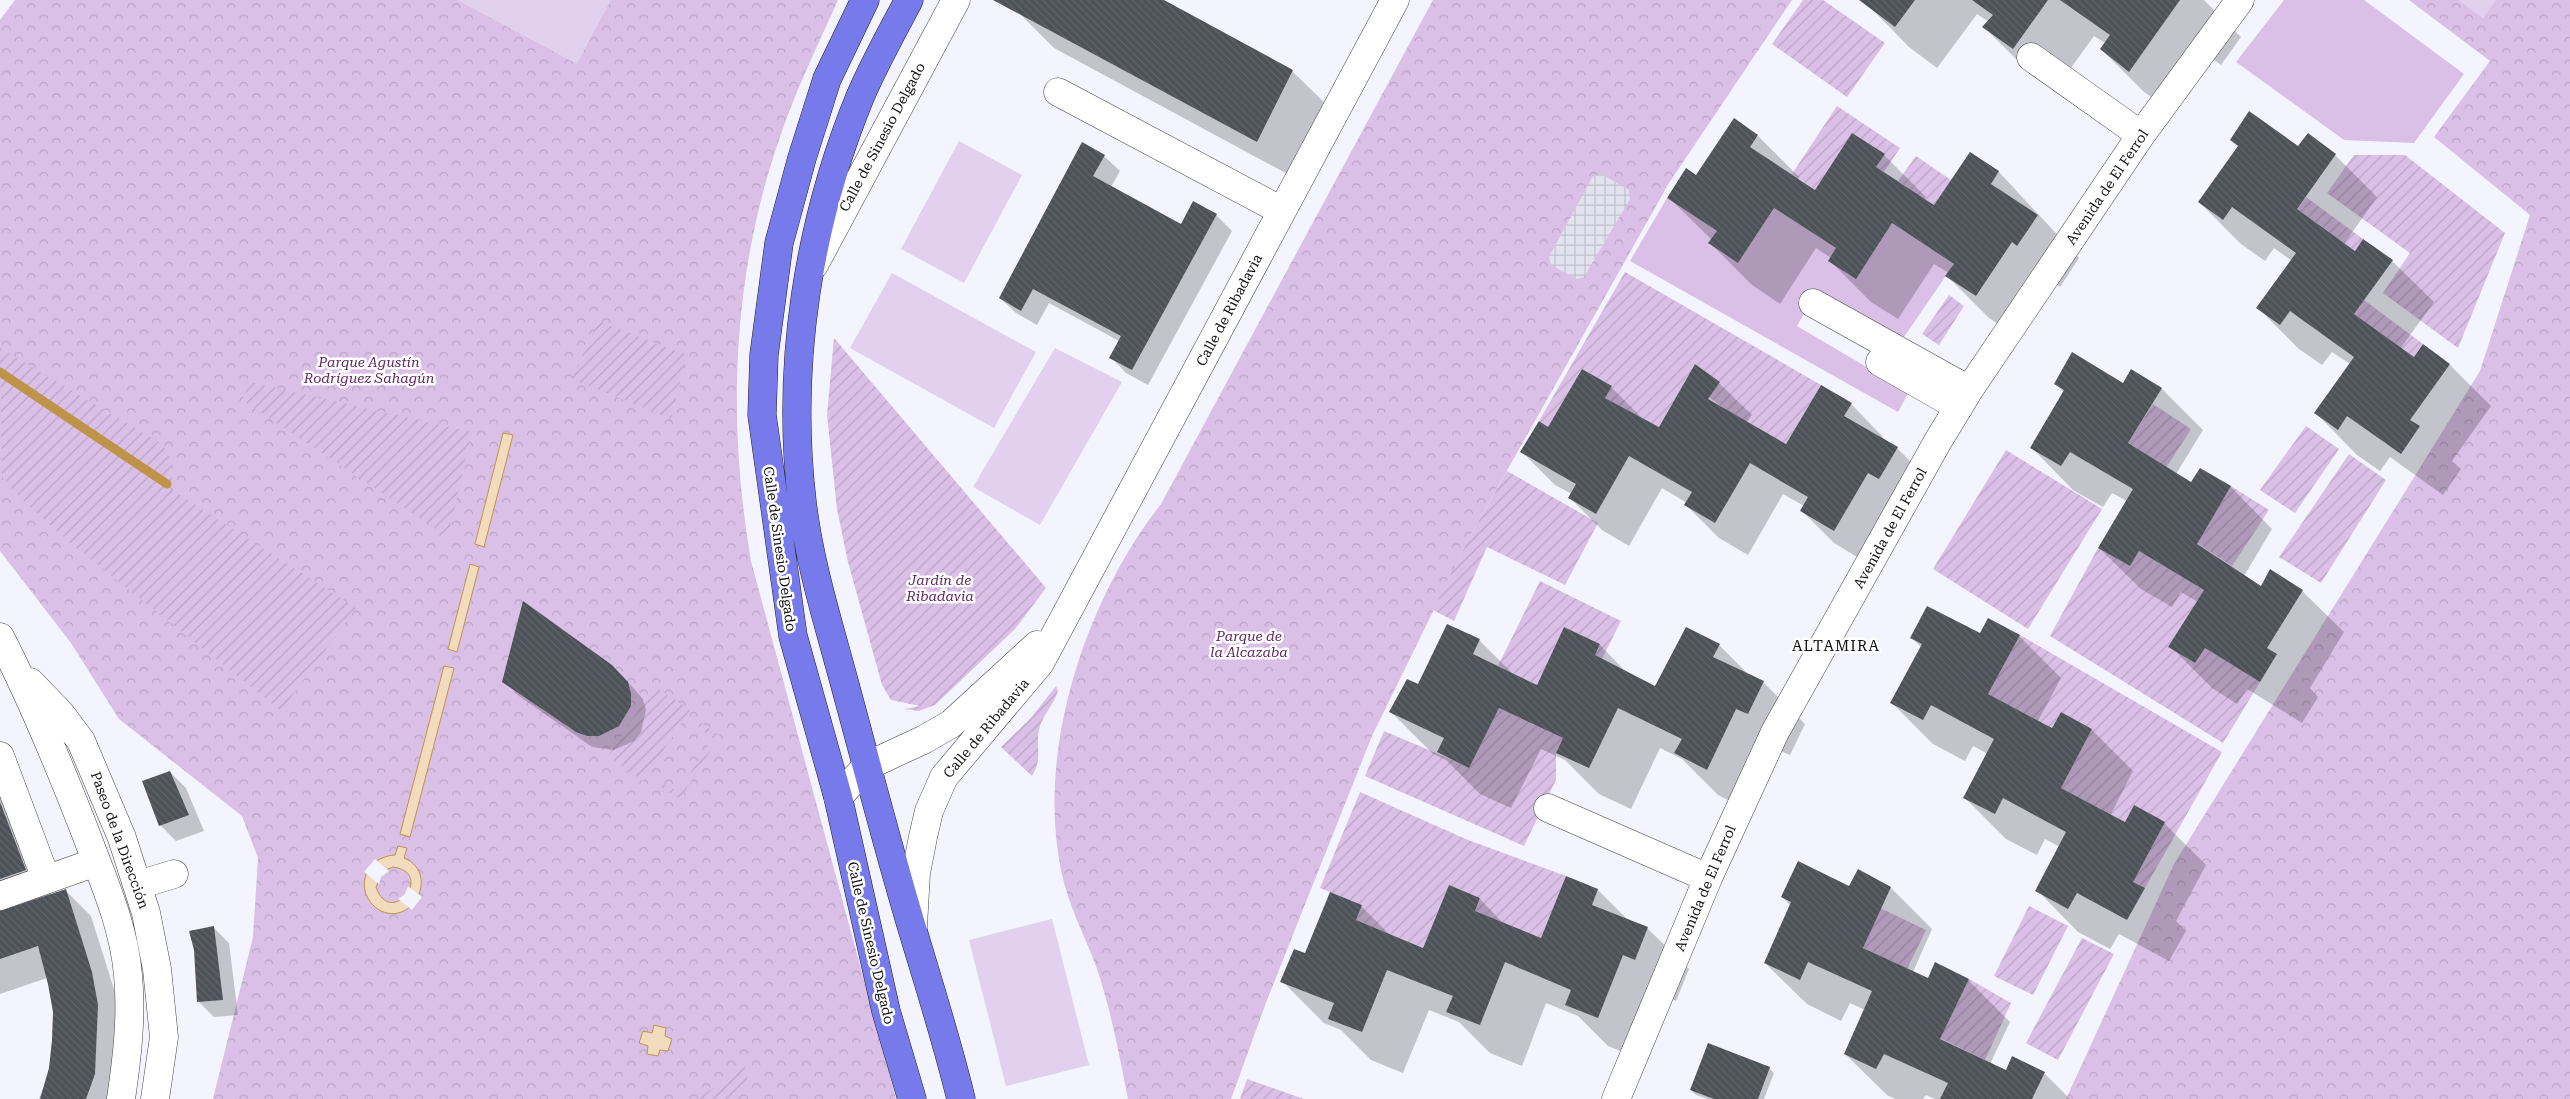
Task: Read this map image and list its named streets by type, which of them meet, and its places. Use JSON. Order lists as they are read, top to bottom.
{
  "streets": {
    "main road": ["Calle de Sinesio Delgado"],
    "street": ["Avenida de El Ferrol", "Calle de Ribadavia", "Paseo de la Dirección"]
  },
  "crossings": [
    ["Calle de Sinesio Delgado", "Calle de Ribadavia"]
  ],
  "districts": ["ALTAMIRA"],
  "parks": ["Parque Agustín Rodríguez Sahagún", "Jardín de Ribadavia", "Parque de la Alcazaba"]
}
